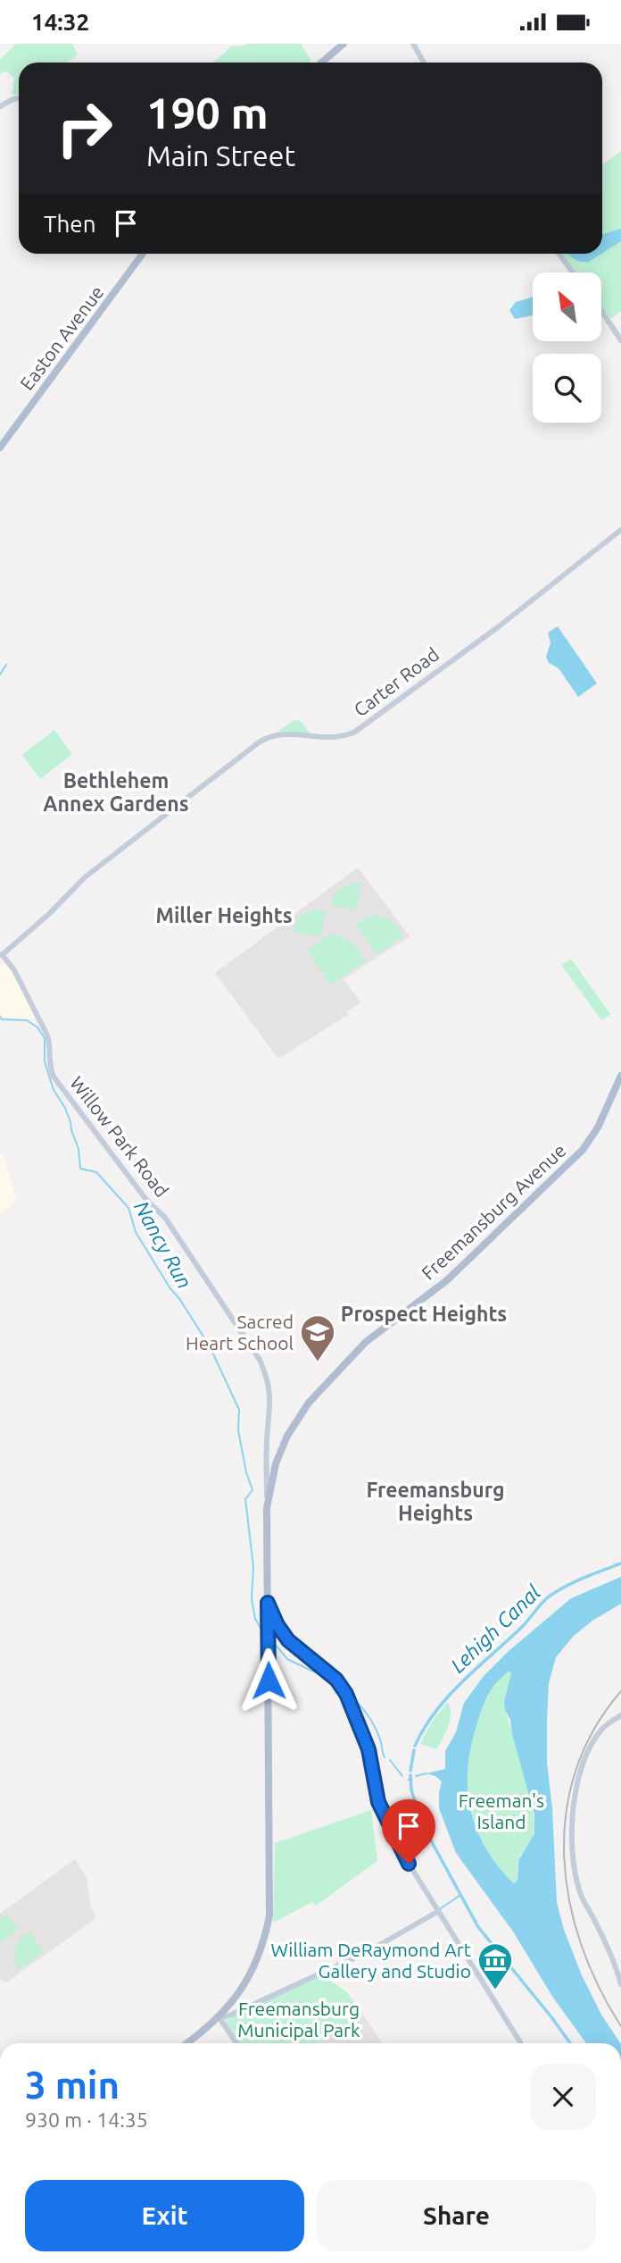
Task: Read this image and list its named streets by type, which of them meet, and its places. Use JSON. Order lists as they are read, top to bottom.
{
  "streets": {
    "main road": ["Easton Avenue", "Freemansburg Avenue"],
    "street": ["Carter Road", "Willow Park Road"]
  },
  "crossings": [
    ["Carter Road", "Willow Park Road"],
    ["Willow Park Road", "Freemansburg Avenue"]
  ],
  "districts": [
    "Bethlehem Annex Gardens",
    "Miller Heights",
    "Prospect Heights",
    "Freemansburg Heights"
  ],
  "water": ["Nancy Run", "Lehigh Canal"],
  "parks": ["Freeman's Island", "Freemansburg Municipal Park"],
  "places": {
    "school or university": ["Sacred Heart School"],
    "museum": ["William DeRaymond Art Gallery and Studio"]
  },
  "north": "top left",
  "page": {
    "status": "14:32",
    "turn": ["190 m", "Main Street"],
    "then": "Then",
    "heading": ["3 min", "930 m · 14:35"],
    "buttons": ["Exit", "Share"]
  }
}
